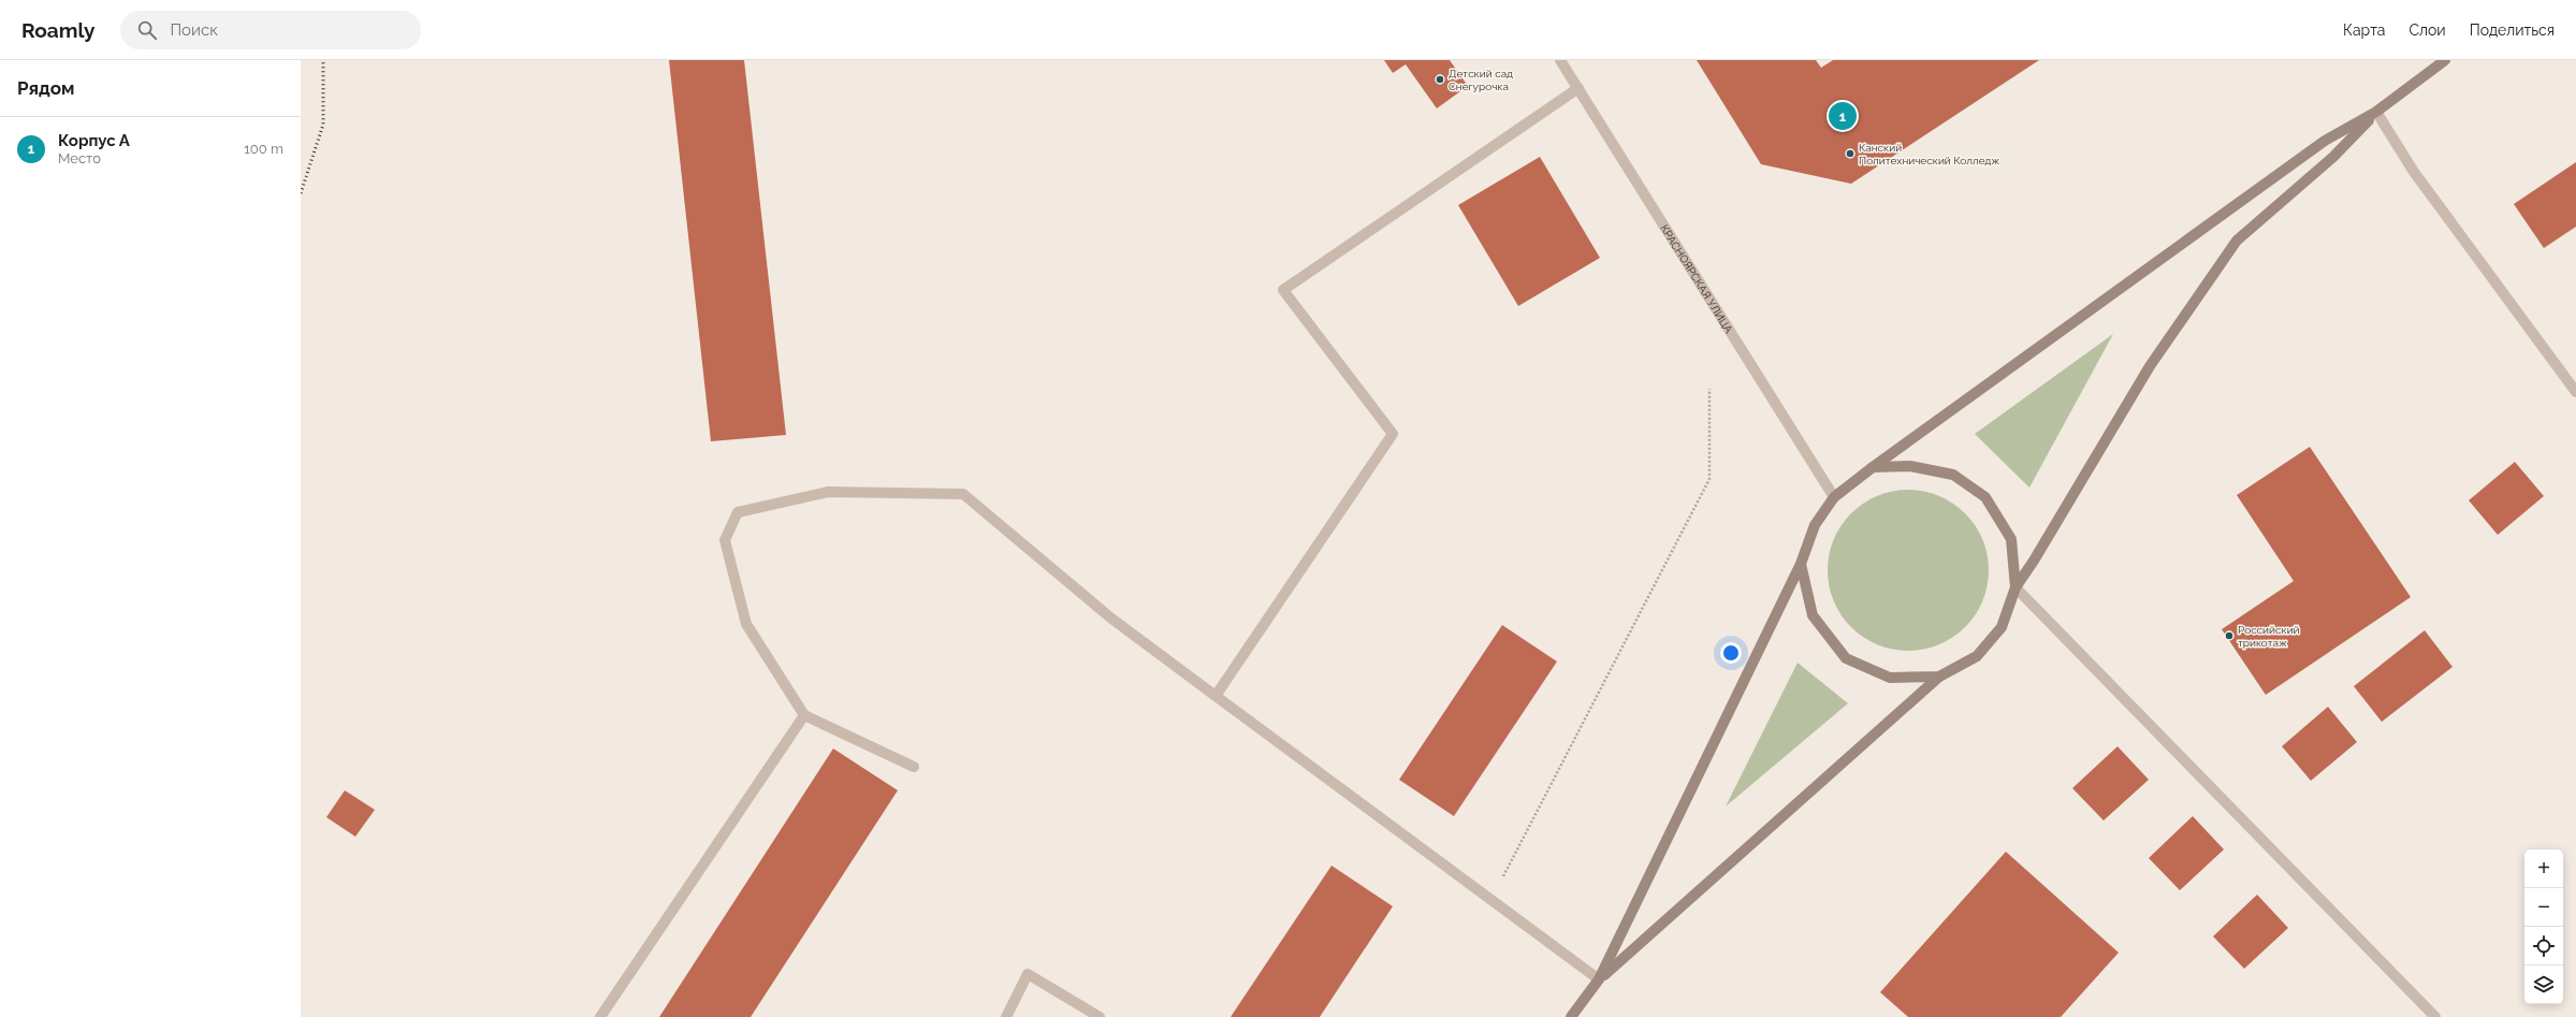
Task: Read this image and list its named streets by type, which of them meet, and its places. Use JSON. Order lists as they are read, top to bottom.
{
  "streets": {
    "street": ["КРАСНОЯРСКАЯ УЛИЦА"]
  },
  "places": ["Детский сад Снегурочка", "Канский Политехнический Колледж", "Российский трикотаж"],
  "page": {
    "header": "Roamly",
    "search": "Поиск",
    "nav": ["Карта", "Слои", "Поделиться"],
    "heading": "Рядом",
    "pins": "1",
    "list": [
      {
        "mark": "1",
        "name": "Корпус А",
        "note": "Место",
        "value": "100 m"
      }
    ],
    "map_buttons": ["+", "−"]
  }
}
